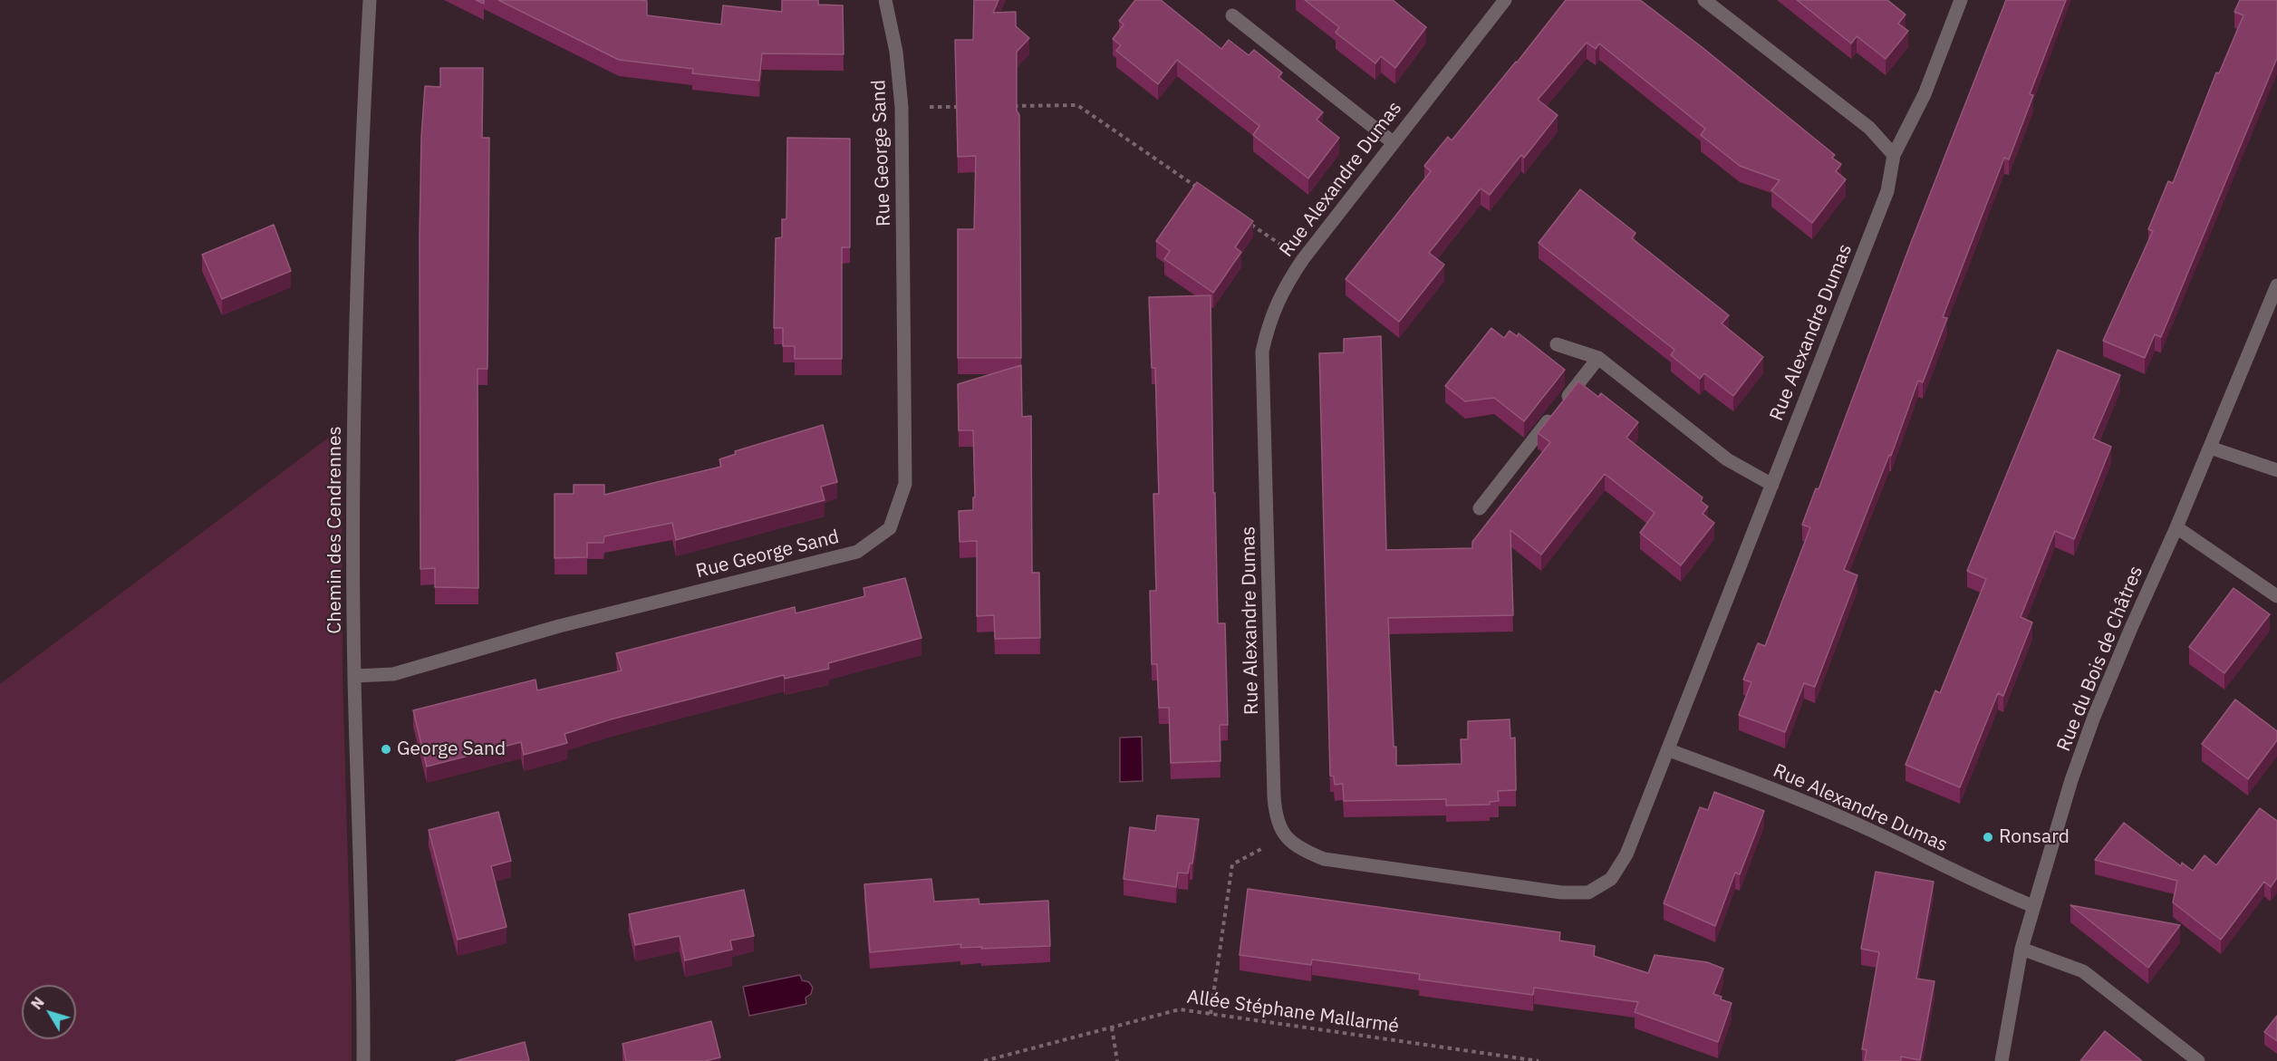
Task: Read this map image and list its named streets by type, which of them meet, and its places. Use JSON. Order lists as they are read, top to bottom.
{
  "streets": {
    "street": [
      "Rue George Sand",
      "Rue Alexandre Dumas",
      "Chemin des Cendrennes",
      "Rue du Bois de Châtres"
    ],
    "path": ["Allée Stéphane Mallarmé"]
  },
  "crossings": [
    ["Rue George Sand", "Chemin des Cendrennes"],
    ["Rue Alexandre Dumas", "Rue du Bois de Châtres"]
  ],
  "places": ["George Sand", "Ronsard"],
  "north": "top left"
}
